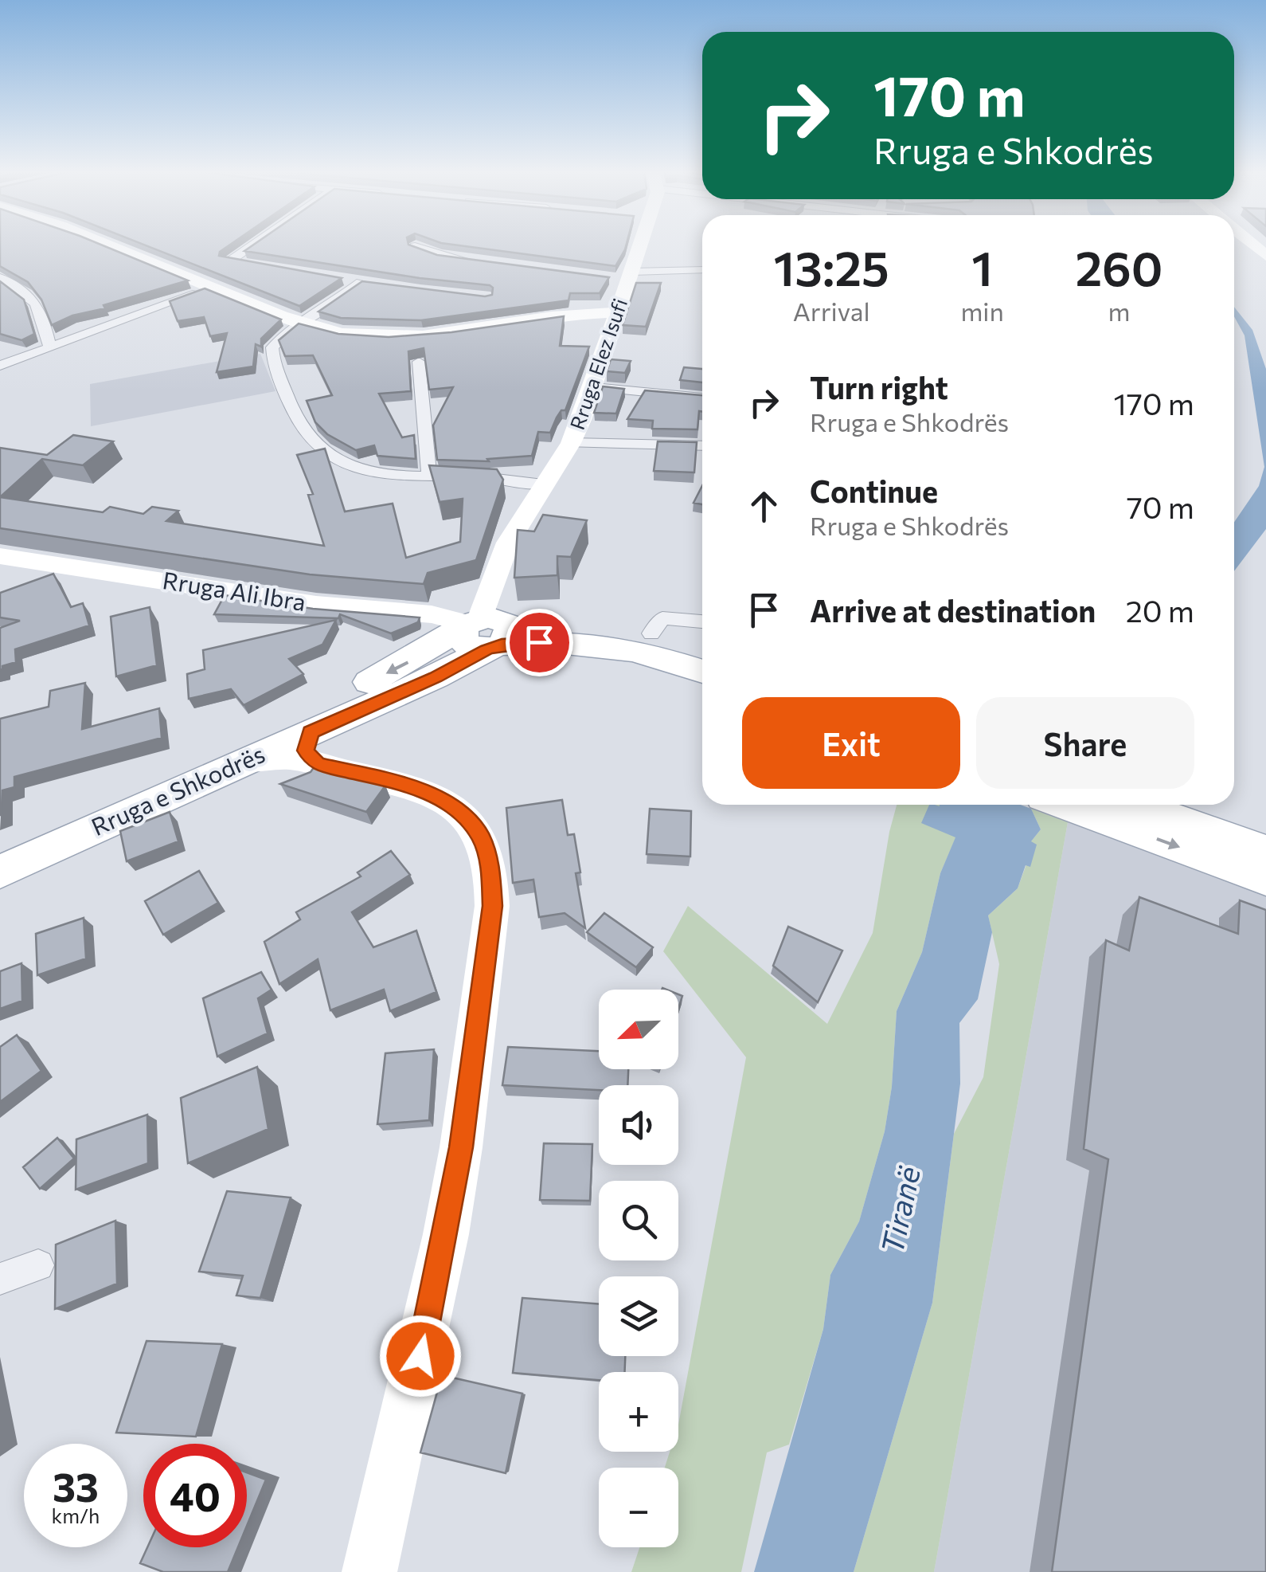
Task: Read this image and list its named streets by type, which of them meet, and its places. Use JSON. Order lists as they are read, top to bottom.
{
  "streets": {
    "main road": ["Rruga e Shkodrës"],
    "street": ["Rruga Elez Isufi", "Rruga Ali Ibra"]
  },
  "crossings": [
    ["Rruga Elez Isufi", "Rruga Ali Ibra"],
    ["Rruga Elez Isufi", "Rruga e Shkodrës"],
    ["Rruga Ali Ibra", "Rruga e Shkodrës"]
  ],
  "water": ["Tiranë"],
  "north": "bottom left",
  "page": {
    "turn": ["170 m", "Rruga e Shkodrës"],
    "eta": [
      "13:25",
      "Arrival",
      "1",
      "min",
      "260",
      "m"
    ],
    "list": [
      {
        "name": "Turn right",
        "note": "Rruga e Shkodrës",
        "value": "170 m"
      },
      {
        "name": "Continue",
        "note": "Rruga e Shkodrës",
        "value": "70 m"
      },
      {
        "name": "Arrive at destination",
        "value": "20 m"
      }
    ],
    "buttons": ["Exit", "Share"],
    "map_buttons": ["+", "−"],
    "speed": "33 km/h",
    "limit": "40"
  }
}
